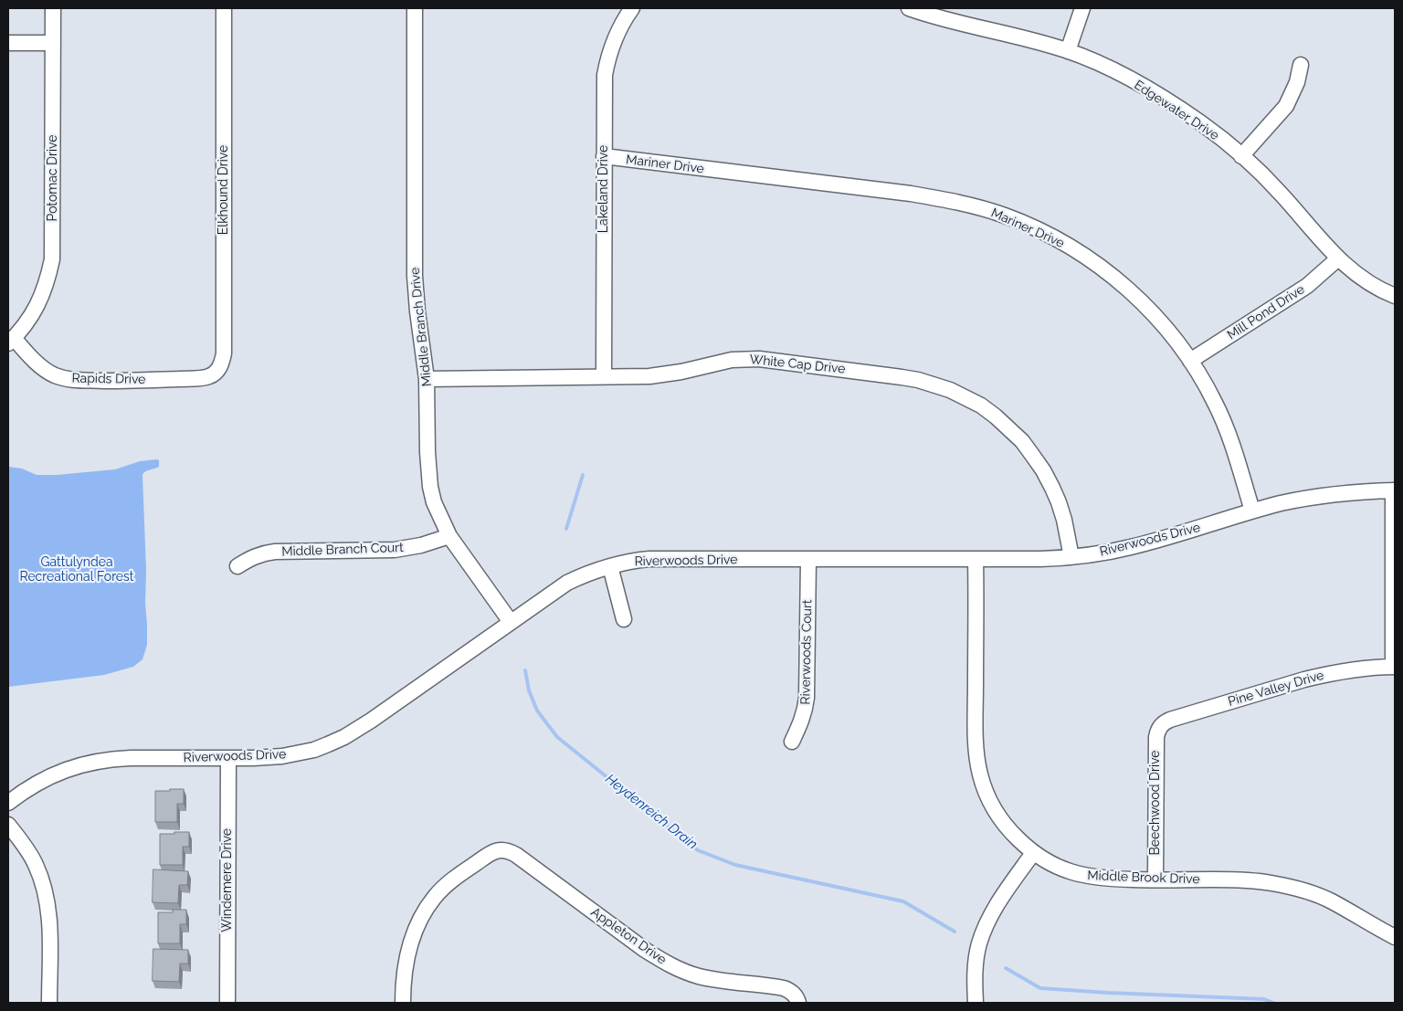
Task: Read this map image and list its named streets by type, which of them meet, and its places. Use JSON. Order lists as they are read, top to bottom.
{
  "streets": {
    "street": [
      "Edgewater Drive",
      "Mariner Drive",
      "Potomac Drive",
      "Lakeland Drive",
      "Elkhound Drive",
      "Mill Pond Drive",
      "Middle Branch Drive",
      "White Cap Drive",
      "Rapids Drive",
      "Riverwoods Drive",
      "Middle Branch Court",
      "Riverwoods Court",
      "Pine Valley Drive",
      "Beechwood Drive",
      "Middle Brook Drive",
      "Windemere Drive",
      "Appleton Drive"
    ]
  },
  "crossings": [
    ["Edgewater Drive", "Mill Pond Drive"],
    ["Mariner Drive", "Lakeland Drive"],
    ["Mariner Drive", "Mill Pond Drive"],
    ["Mariner Drive", "Riverwoods Drive"],
    ["Potomac Drive", "Rapids Drive"],
    ["Lakeland Drive", "White Cap Drive"],
    ["Elkhound Drive", "Rapids Drive"],
    ["Middle Branch Drive", "White Cap Drive"],
    ["Middle Branch Drive", "Riverwoods Drive"],
    ["Middle Branch Drive", "Middle Branch Court"],
    ["White Cap Drive", "Riverwoods Drive"],
    ["Riverwoods Drive", "Riverwoods Court"],
    ["Riverwoods Drive", "Middle Brook Drive"],
    ["Riverwoods Drive", "Windemere Drive"],
    ["Pine Valley Drive", "Beechwood Drive"],
    ["Beechwood Drive", "Middle Brook Drive"]
  ],
  "water": ["Heydenreich Drain"],
  "parks": ["Gattulyndea Recreational Forest"]
}
